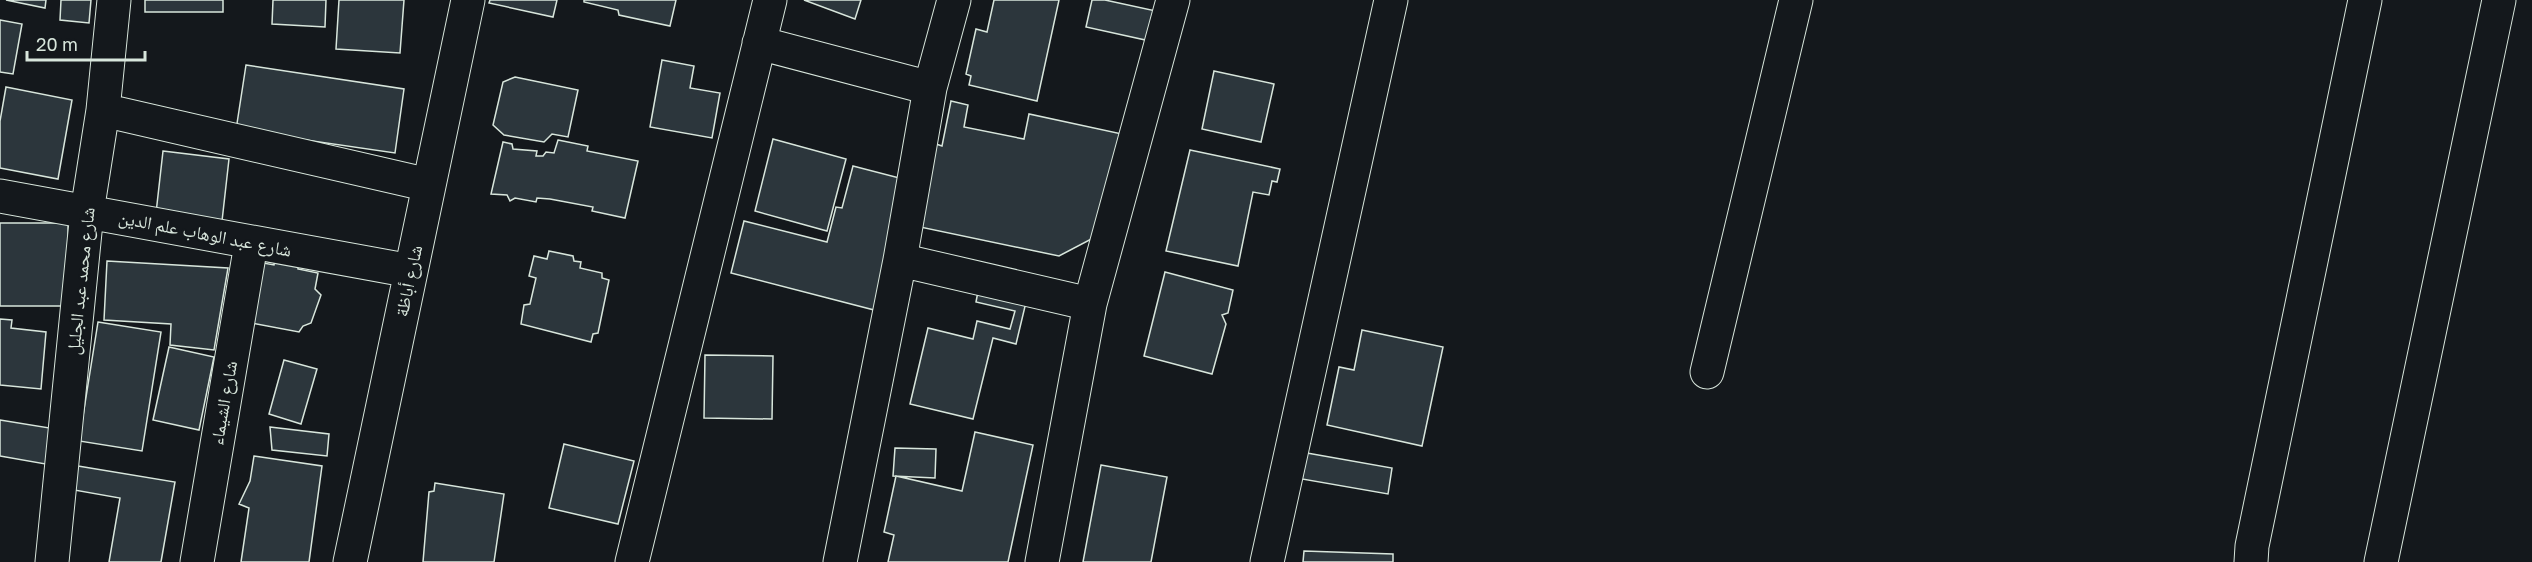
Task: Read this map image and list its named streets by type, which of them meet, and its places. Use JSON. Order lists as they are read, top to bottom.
{
  "streets": {
    "street": [
      "شارع عبد الوهاب علم الدين",
      "شارع محمد عبد الجليل",
      "شارع أباظة",
      "شارع الشيماء"
    ]
  },
  "crossings": [
    ["شارع عبد الوهاب علم الدين", "شارع محمد عبد الجليل"],
    ["شارع عبد الوهاب علم الدين", "شارع أباظة"],
    ["شارع عبد الوهاب علم الدين", "شارع الشيماء"]
  ],
  "scale_bar": "20 m"
}
